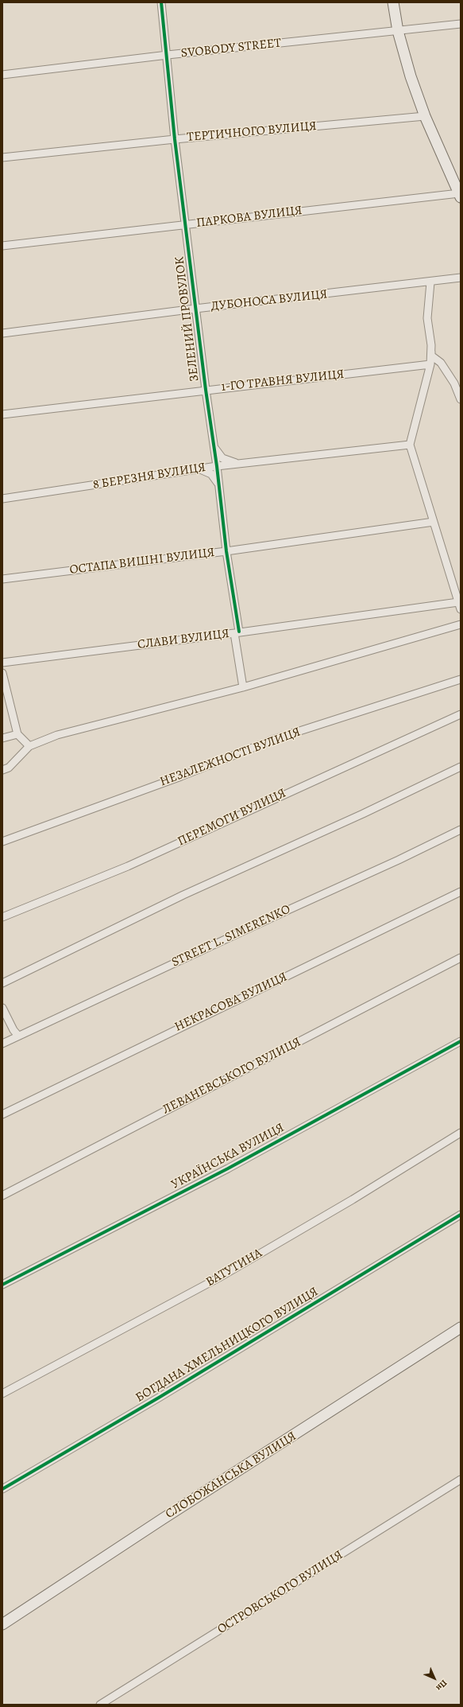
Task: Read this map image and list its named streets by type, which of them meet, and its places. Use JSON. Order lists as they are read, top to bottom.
{
  "streets": {
    "main road": ["СЛОБОЖАНСЬКА ВУЛИЦЯ"],
    "street": [
      "SVOBODY STREET",
      "ТЕРТИЧНОГО ВУЛИЦЯ",
      "ПАРКОВА ВУЛИЦЯ",
      "ДУБОНОСА ВУЛИЦЯ",
      "ЗЕЛЕНИЙ ПРОВУЛОК",
      "1-ГО ТРАВНЯ ВУЛИЦЯ",
      "8 БЕРЕЗНЯ ВУЛИЦЯ",
      "ОСТАПА ВИШНІ ВУЛИЦЯ",
      "СЛАВИ ВУЛИЦЯ",
      "НЕЗАЛЕЖНОСТІ ВУЛИЦЯ",
      "ПЕРЕМОГИ ВУЛИЦЯ",
      "STREET L. SIMERENKO",
      "НЕКРАСОВА ВУЛИЦЯ",
      "ЛЕВАНЕВСЬКОГО ВУЛИЦЯ",
      "УКРАЇНСЬКА ВУЛИЦЯ",
      "ВАТУТИНА",
      "БОГДАНА ХМЕЛЬНИЦКОГО ВУЛИЦЯ",
      "ОСТРОВСЬКОГО ВУЛИЦЯ"
    ]
  },
  "crossings": [
    ["SVOBODY STREET", "ЗЕЛЕНИЙ ПРОВУЛОК"],
    ["ТЕРТИЧНОГО ВУЛИЦЯ", "ЗЕЛЕНИЙ ПРОВУЛОК"],
    ["ПАРКОВА ВУЛИЦЯ", "ЗЕЛЕНИЙ ПРОВУЛОК"],
    ["ДУБОНОСА ВУЛИЦЯ", "ЗЕЛЕНИЙ ПРОВУЛОК"],
    ["ЗЕЛЕНИЙ ПРОВУЛОК", "1-ГО ТРАВНЯ ВУЛИЦЯ"],
    ["ЗЕЛЕНИЙ ПРОВУЛОК", "8 БЕРЕЗНЯ ВУЛИЦЯ"],
    ["ЗЕЛЕНИЙ ПРОВУЛОК", "ОСТАПА ВИШНІ ВУЛИЦЯ"],
    ["ЗЕЛЕНИЙ ПРОВУЛОК", "СЛАВИ ВУЛИЦЯ"]
  ],
  "north": "bottom right"
}
